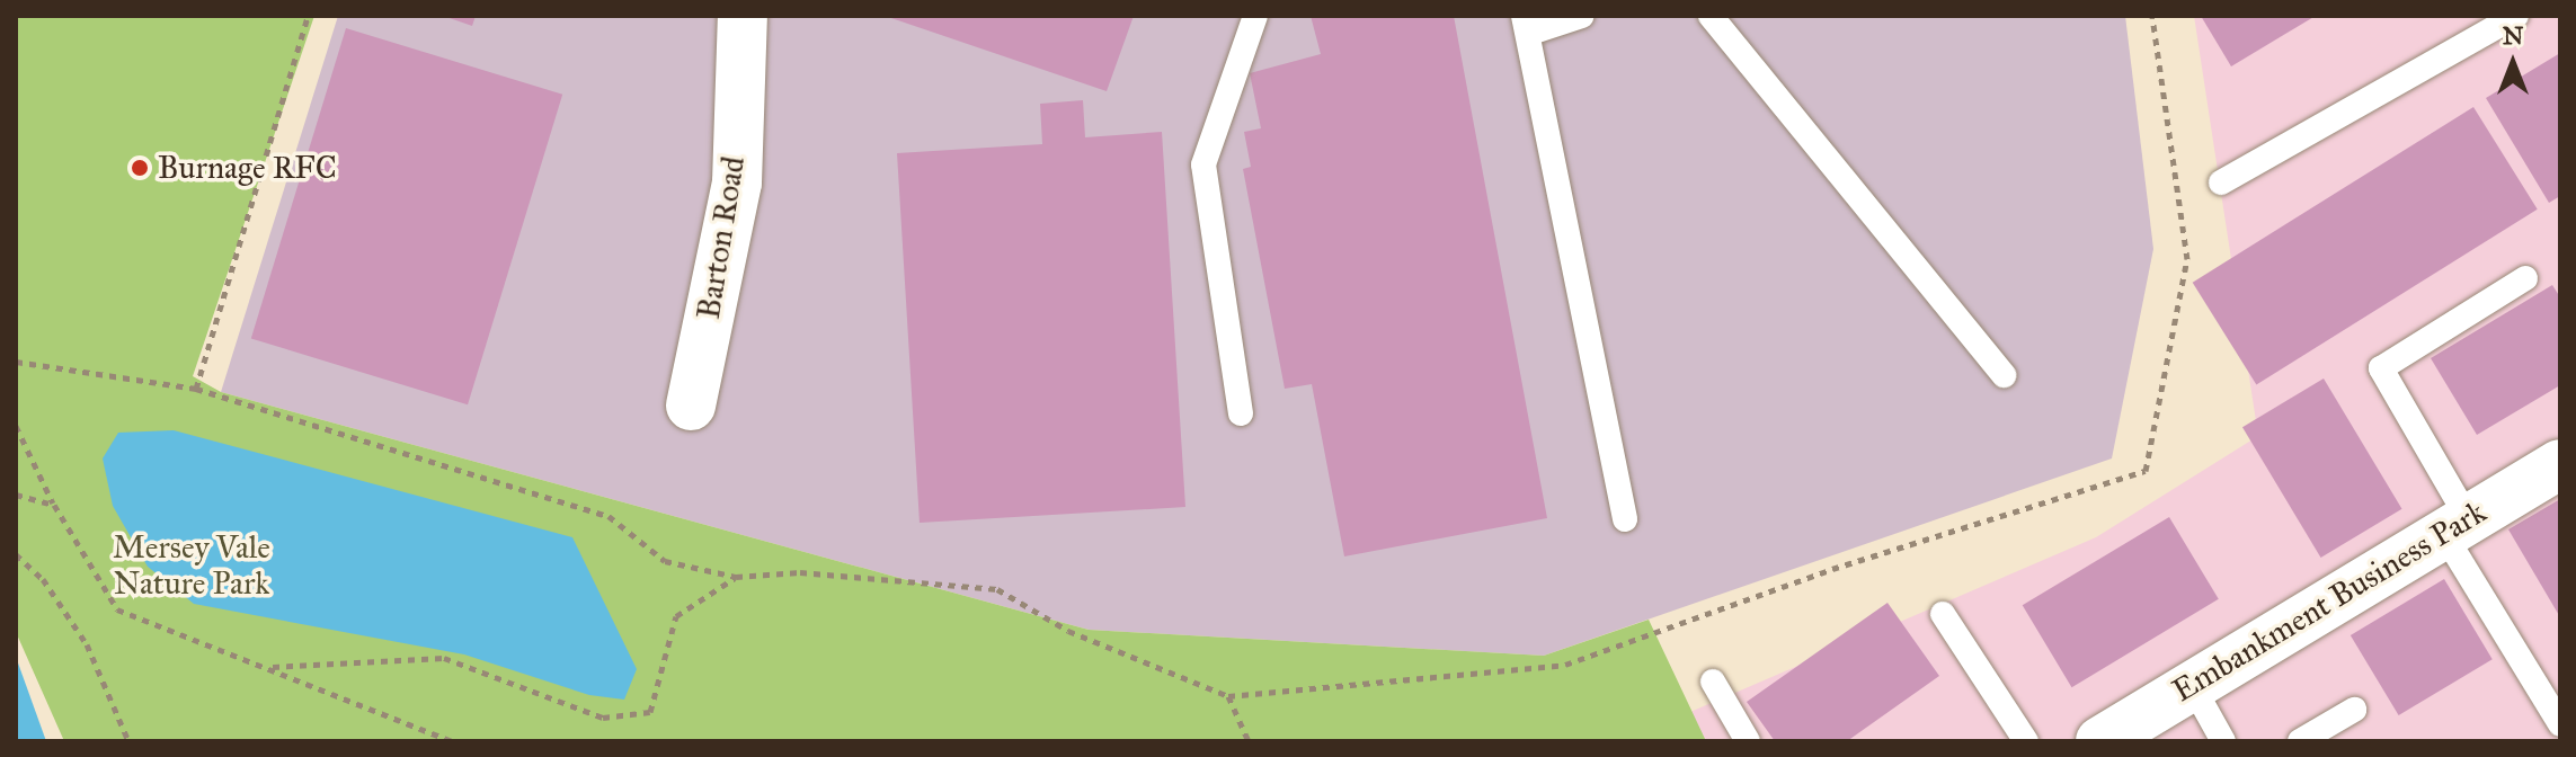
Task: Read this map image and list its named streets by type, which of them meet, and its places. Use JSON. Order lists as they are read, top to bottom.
{
  "streets": {
    "street": ["Barton Road", "Embankment Business Park"]
  },
  "parks": ["Mersey Vale Nature Park"],
  "places": ["Burnage RFC"],
  "north": "top"
}
